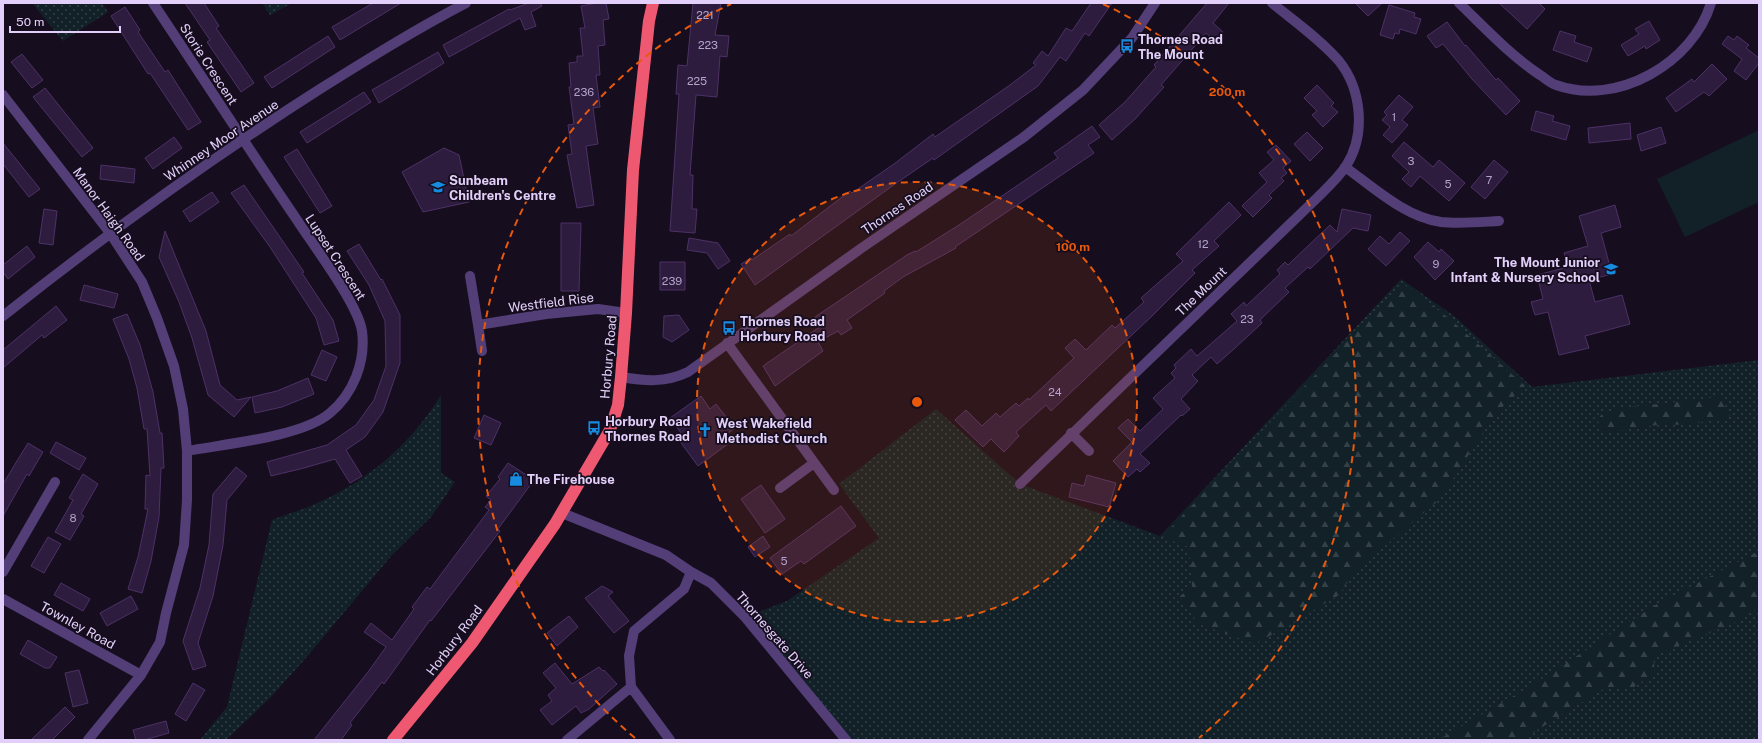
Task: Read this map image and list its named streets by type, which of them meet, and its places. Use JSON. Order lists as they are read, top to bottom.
{
  "streets": {
    "highway": ["Horbury Road"],
    "street": [
      "Storie Crescent",
      "Whinney Moor Avenue",
      "Thornes Road",
      "Manor Haigh Road",
      "Lupset Crescent",
      "The Mount",
      "Westfield Rise",
      "Townley Road",
      "Thornesgate Drive"
    ]
  },
  "crossings": [
    ["Storie Crescent", "Whinney Moor Avenue"],
    ["Storie Crescent", "Lupset Crescent"],
    ["Whinney Moor Avenue", "Manor Haigh Road"],
    ["Whinney Moor Avenue", "Lupset Crescent"],
    ["Thornes Road", "Horbury Road"],
    ["Manor Haigh Road", "Lupset Crescent"],
    ["Manor Haigh Road", "Townley Road"],
    ["Westfield Rise", "Horbury Road"],
    ["Horbury Road", "Thornesgate Drive"]
  ],
  "places": {
    "bus stop": ["Thornes Road The Mount", "Thornes Road Horbury Road", "Horbury Road Thornes Road"],
    "school or university": ["Sunbeam Children's Centre", "The Mount Junior Infant & Nursery School"],
    "church": ["West Wakefield Methodist Church"],
    "shop": ["The Firehouse"]
  },
  "house_numbers": [
    "221",
    "223",
    "225",
    "236",
    "1",
    "3",
    "7",
    "5",
    "12",
    "9",
    "239",
    "23",
    "24",
    "8",
    "5"
  ],
  "scale_bar": "50 m",
  "rings": ["200 m", "100 m"]
}
